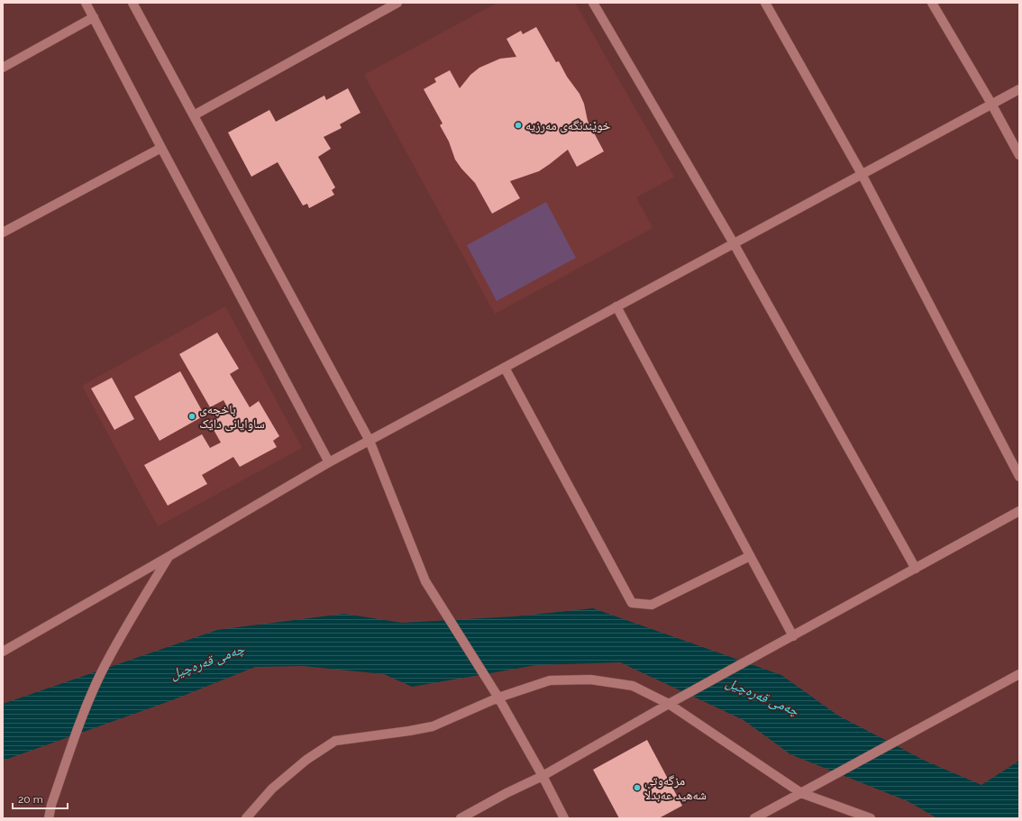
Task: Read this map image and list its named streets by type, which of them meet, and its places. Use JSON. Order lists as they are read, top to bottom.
{
  "water": ["چەمی قەرەچیل"],
  "places": ["خوێندنگەی مەرزیە", "باخچەی ساوایانی دایک", "مزگەوتی شەهید عەبدڵا"],
  "scale_bar": "20 m"
}
